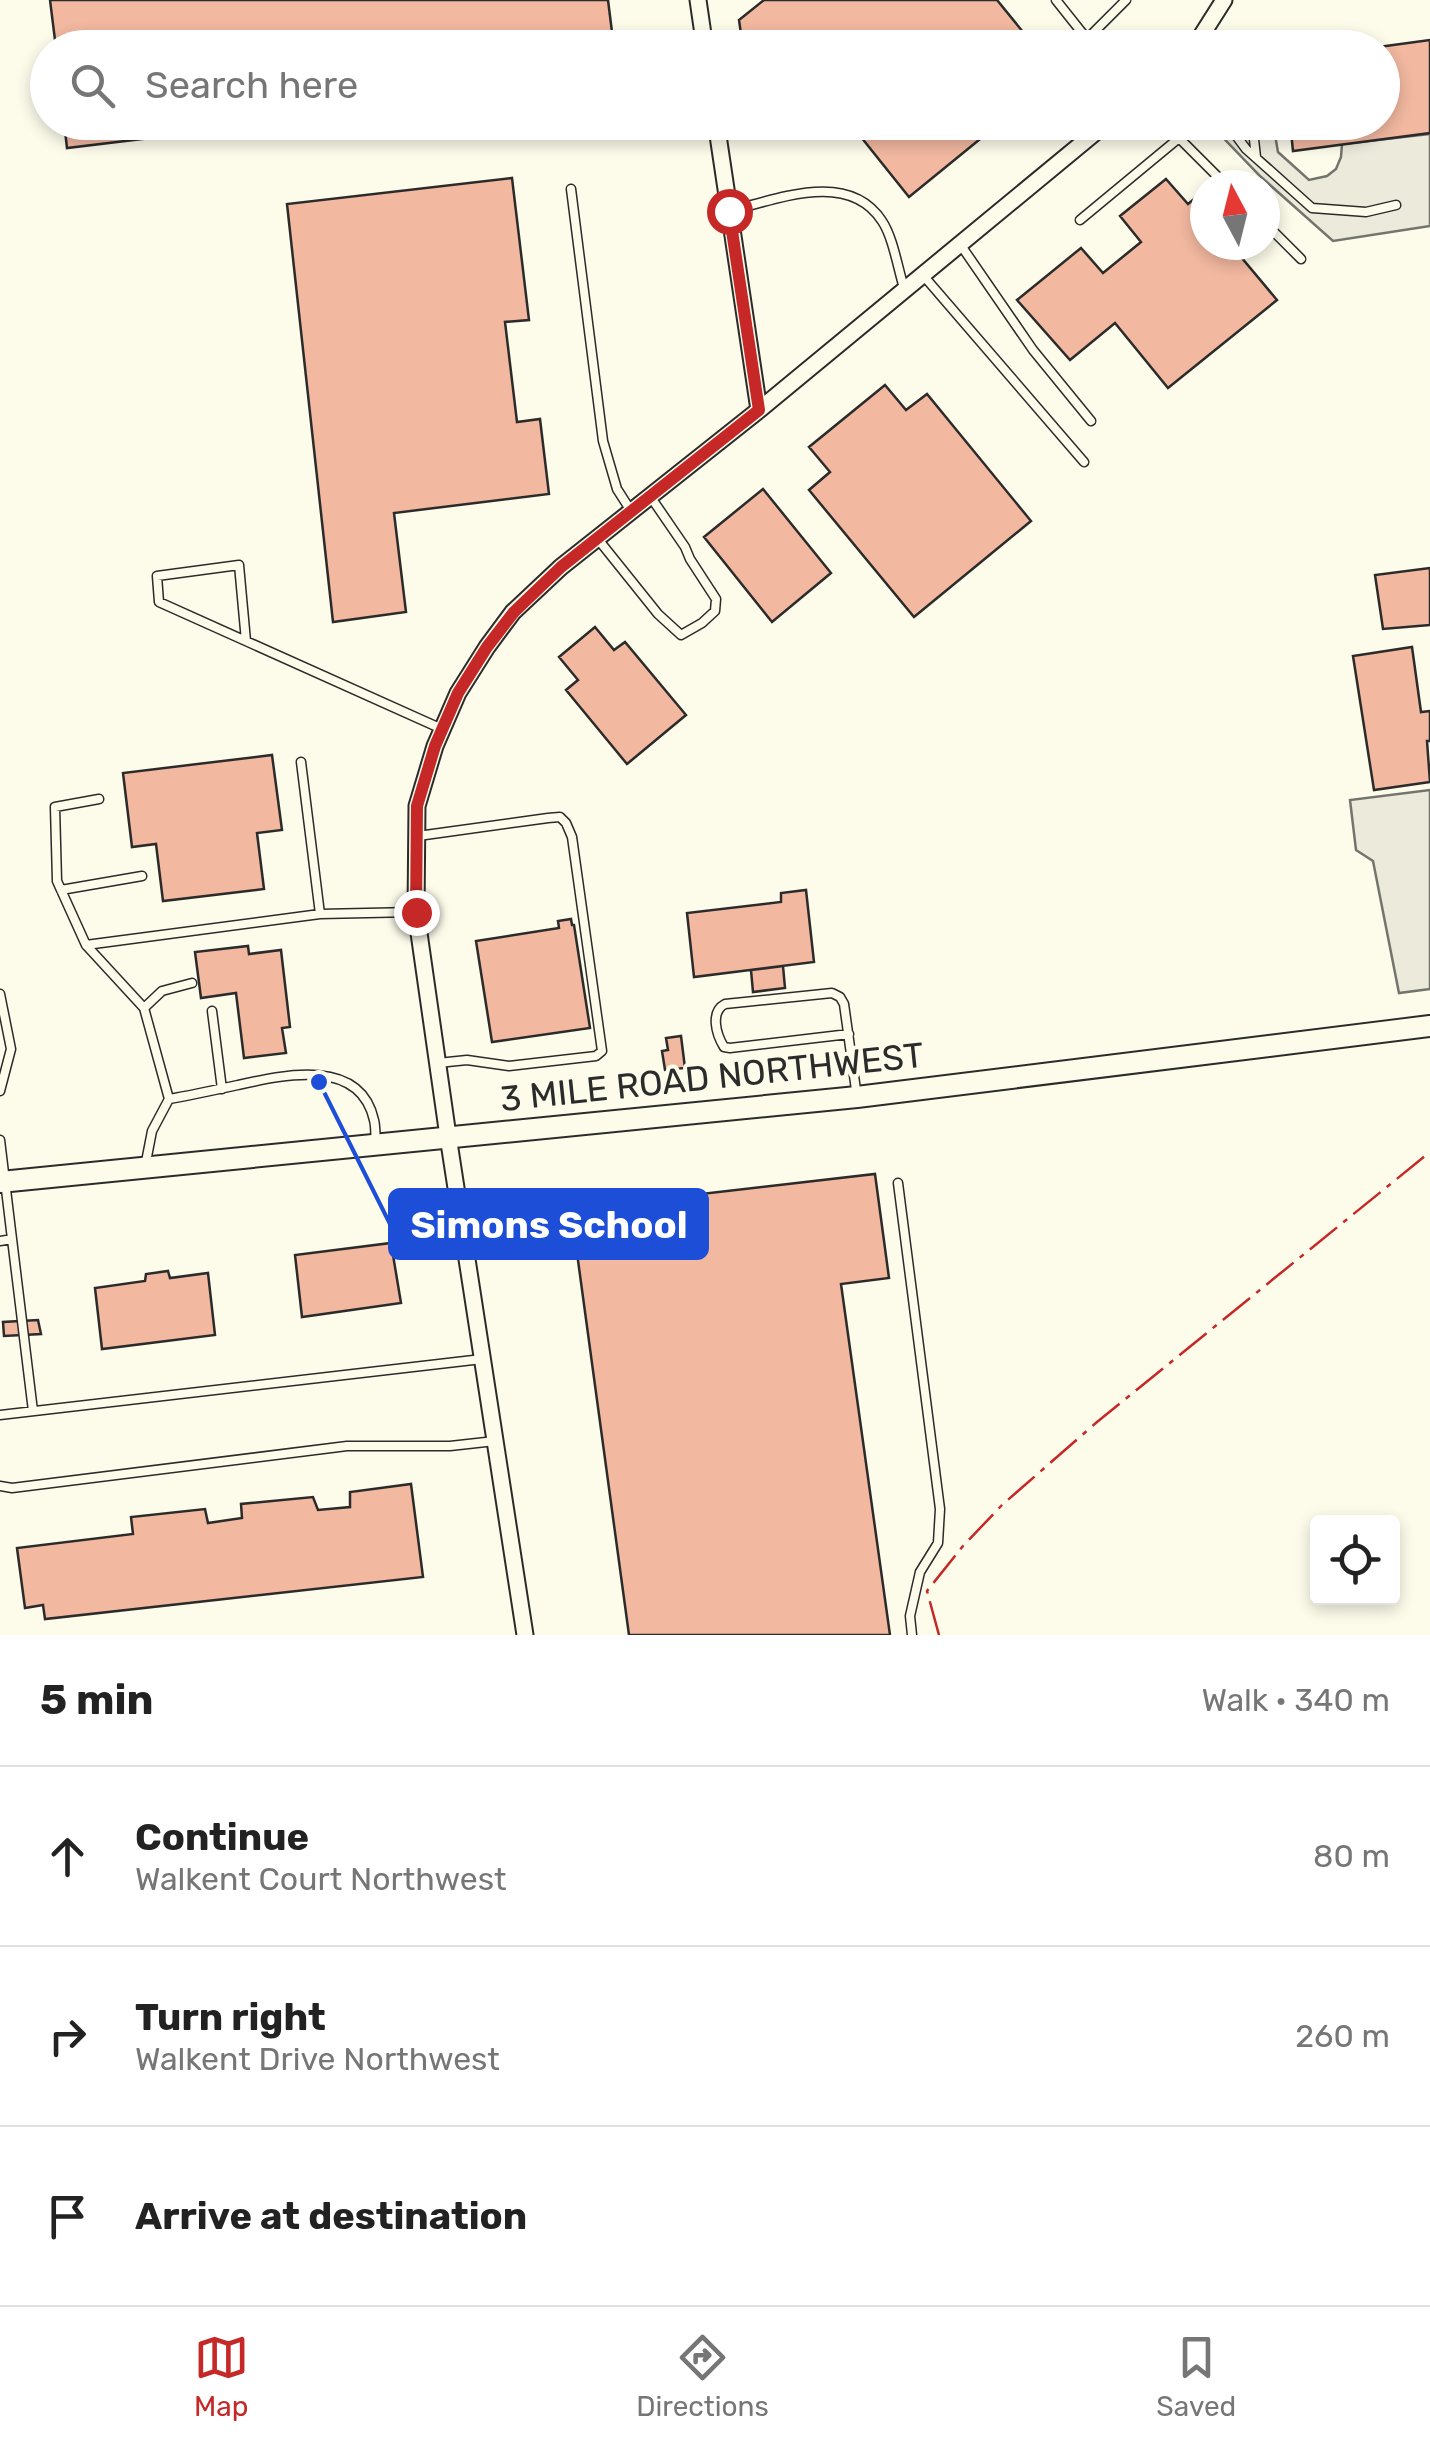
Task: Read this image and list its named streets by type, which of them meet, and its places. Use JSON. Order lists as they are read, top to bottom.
{
  "streets": {
    "main road": ["3 MILE ROAD NORTHWEST"]
  },
  "places": ["Simons School"],
  "north": "top",
  "page": {
    "search": "Search here",
    "heading": ["5 min", "Walk · 340 m"],
    "list": [
      ["Continue", "Walkent Court Northwest", "80 m"],
      ["Turn right", "Walkent Drive Northwest", "260 m"],
      "Arrive at destination"
    ],
    "nav": ["Map", "Directions", "Saved"]
  }
}
